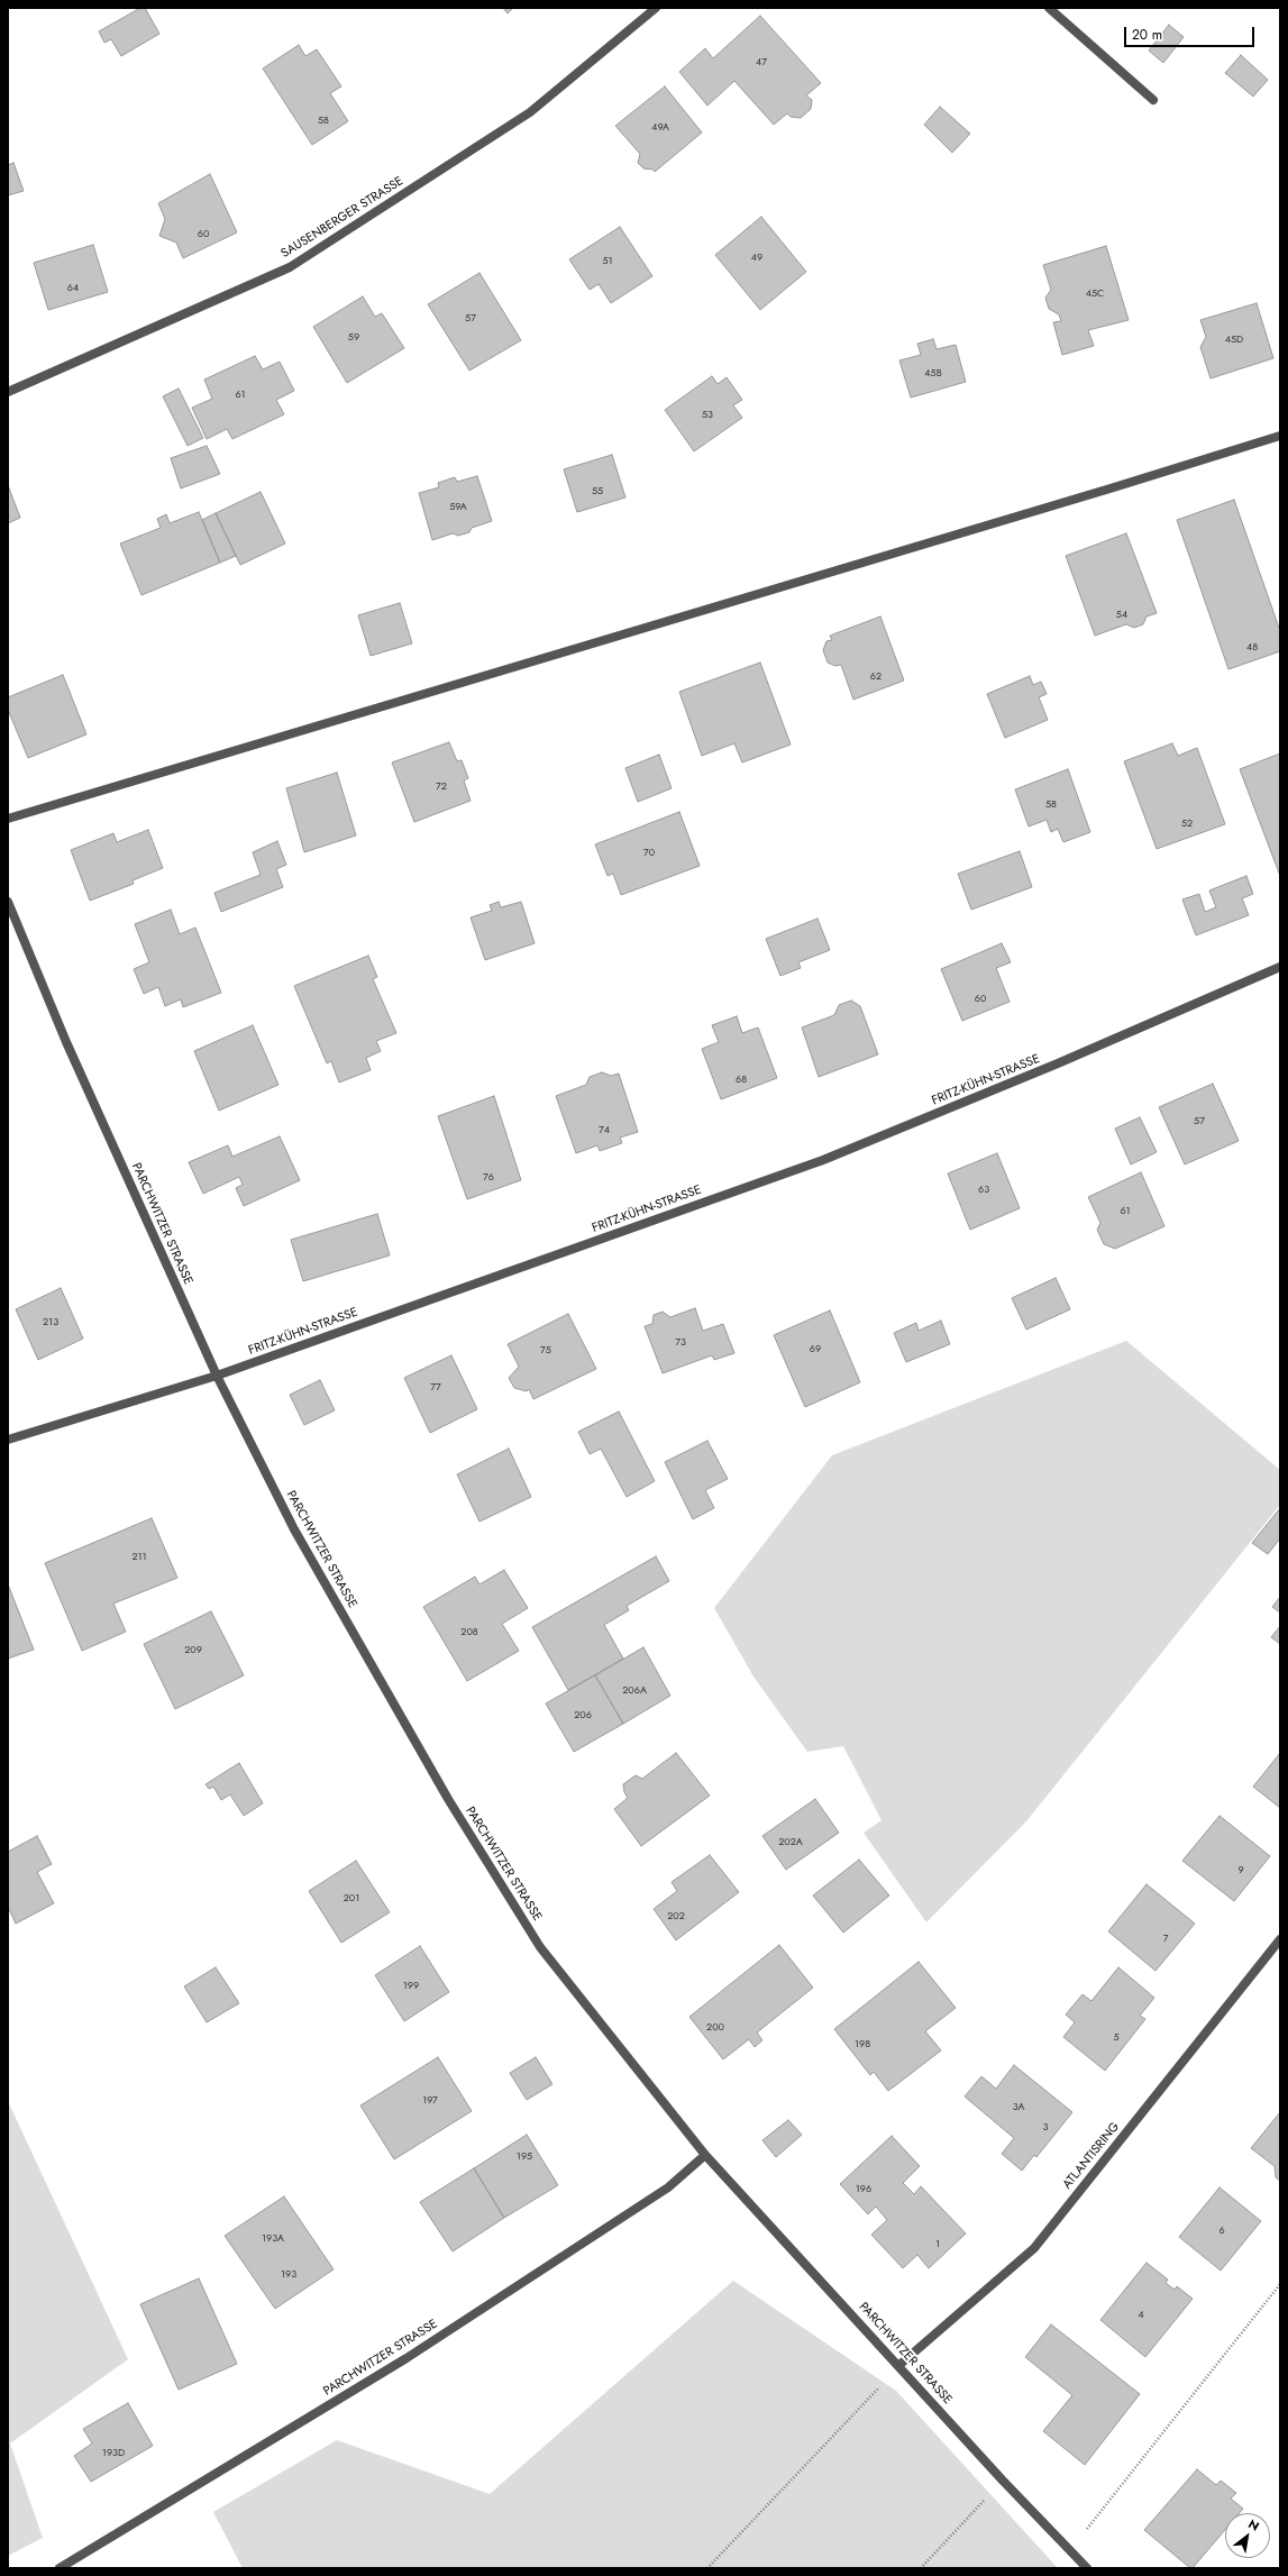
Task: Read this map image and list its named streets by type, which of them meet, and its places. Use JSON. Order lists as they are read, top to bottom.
{
  "streets": {
    "street": [
      "SAUSENBERGER STRASSE",
      "FRITZ-KÜHN-STRASSE",
      "PARCHWITZER STRASSE",
      "ATLANTISRING"
    ]
  },
  "crossings": [
    ["FRITZ-KÜHN-STRASSE", "PARCHWITZER STRASSE"],
    ["PARCHWITZER STRASSE", "ATLANTISRING"]
  ],
  "house_numbers": [
    "47",
    "58",
    "49A",
    "60",
    "49",
    "51",
    "64",
    "45C",
    "57",
    "59",
    "45D",
    "45B",
    "61",
    "53",
    "55",
    "59A",
    "54",
    "48",
    "62",
    "72",
    "58",
    "52",
    "70",
    "60",
    "68",
    "57",
    "74",
    "76",
    "63",
    "61",
    "213",
    "73",
    "69",
    "75",
    "77",
    "211",
    "208",
    "209",
    "206A",
    "206",
    "202A",
    "9",
    "201",
    "202",
    "7",
    "199",
    "200",
    "5",
    "198",
    "197",
    "3A",
    "3",
    "195",
    "196",
    "6",
    "193A",
    "1",
    "193",
    "4",
    "193D"
  ],
  "scale_bar": "20 m",
  "north": "top right"
}
